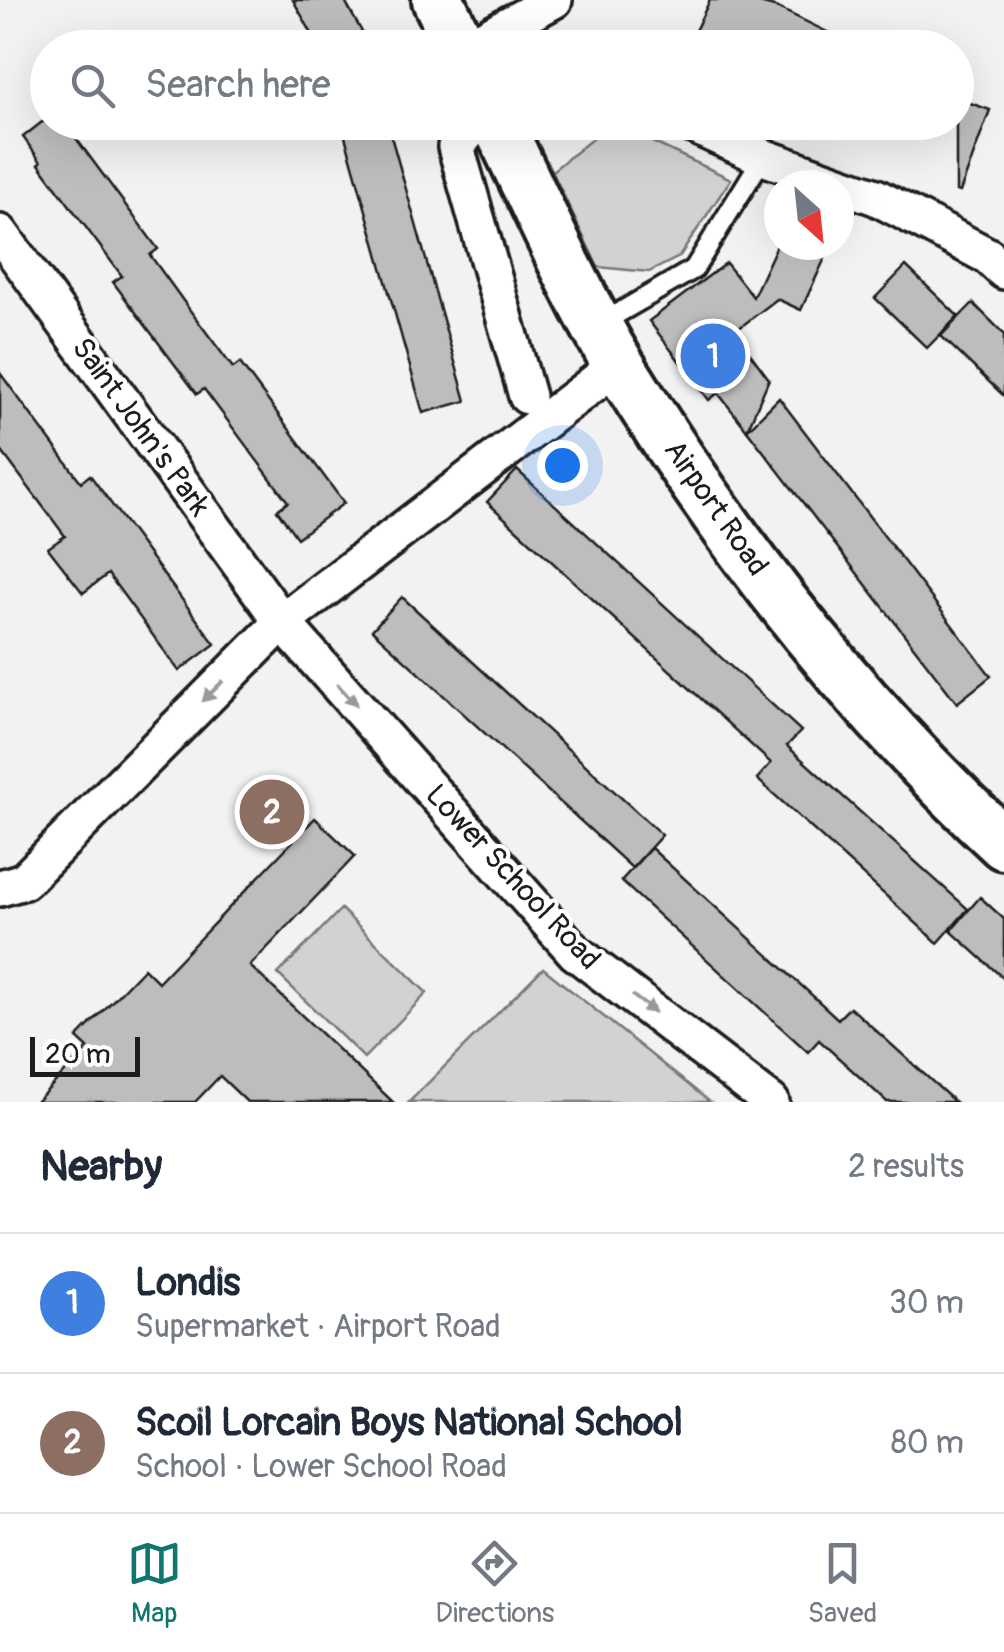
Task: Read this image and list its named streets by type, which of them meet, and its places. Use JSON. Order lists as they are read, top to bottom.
{
  "streets": {
    "main road": ["Airport Road"],
    "street": ["Saint John's Park", "Lower School Road"]
  },
  "crossings": [
    ["Saint John's Park", "Lower School Road"]
  ],
  "one_way": ["Lower School Road"],
  "scale_bar": "20 m",
  "north": "bottom right",
  "page": {
    "search": "Search here",
    "pins": ["1", "2"],
    "scale": "20 m",
    "heading": ["Nearby", "2 results"],
    "list": [
      {
        "mark": "1",
        "name": "Londis",
        "note": "Supermarket · Airport Road",
        "value": "30 m"
      },
      {
        "mark": "2",
        "name": "Scoil Lorcain Boys National School",
        "note": "School · Lower School Road",
        "value": "80 m"
      }
    ],
    "nav": ["Map", "Directions", "Saved"]
  }
}
